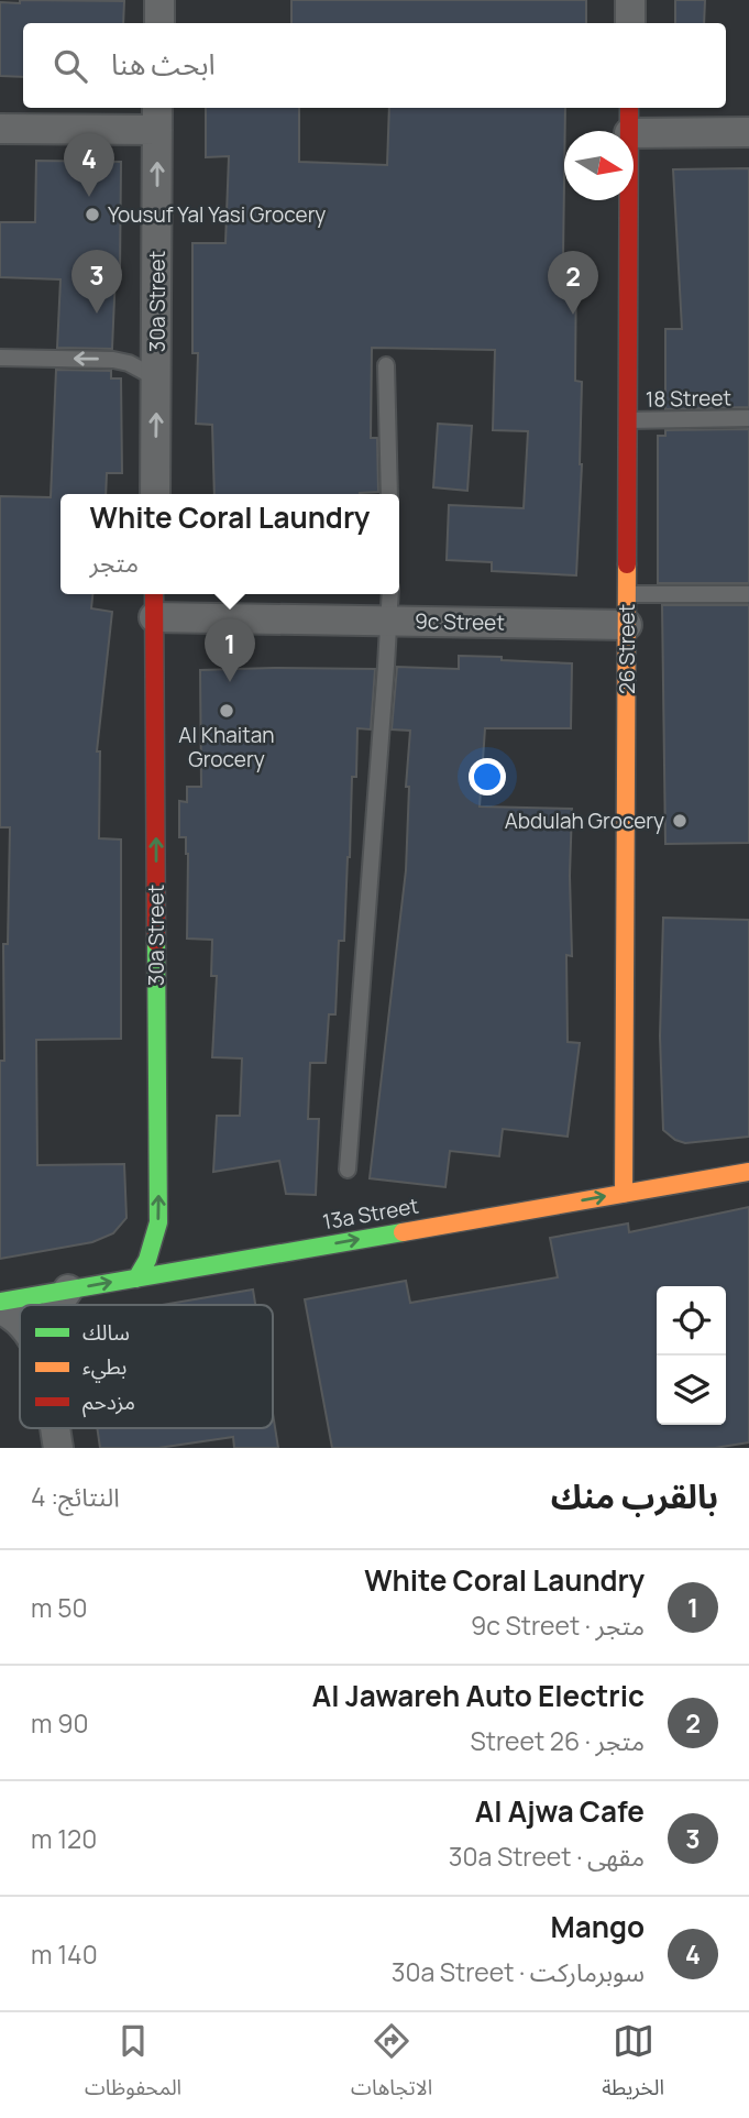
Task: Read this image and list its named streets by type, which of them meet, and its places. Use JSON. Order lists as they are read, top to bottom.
{
  "streets": {
    "street": [
      "30a Street",
      "9c Street",
      "26 Street",
      "13a Street"
    ],
    "lane": ["18 Street"]
  },
  "crossings": [
    ["30a Street", "9c Street"],
    ["30a Street", "13a Street"],
    ["18 Street", "26 Street"],
    ["9c Street", "26 Street"],
    ["26 Street", "13a Street"]
  ],
  "one_way": ["30a Street", "13a Street"],
  "places": ["Yousuf Yal Yasi Grocery", "Al Khaitan Grocery", "Abdulah Grocery"],
  "legend": ["سالك", "بطيء", "مزدحم"],
  "north": "right",
  "page": {
    "search": "ابحث هنا",
    "pins": [
      "4",
      "3",
      "2",
      "1"
    ],
    "popup": ["White Coral Laundry", "متجر"],
    "heading": ["بالقرب منك", "النتائج: 4"],
    "list": [
      {
        "mark": "1",
        "name": "White Coral Laundry",
        "note": "متجر · 9c Street",
        "value": "50 m"
      },
      {
        "mark": "2",
        "name": "Al Jawareh Auto Electric",
        "note": "متجر · 26 Street",
        "value": "90 m"
      },
      {
        "mark": "3",
        "name": "Al Ajwa Cafe",
        "note": "مقهى · 30a Street",
        "value": "120 m"
      },
      {
        "mark": "4",
        "name": "Mango",
        "note": "سوبرماركت · 30a Street",
        "value": "140 m"
      }
    ],
    "nav": ["الخريطة", "الاتجاهات", "المحفوظات"]
  }
}
